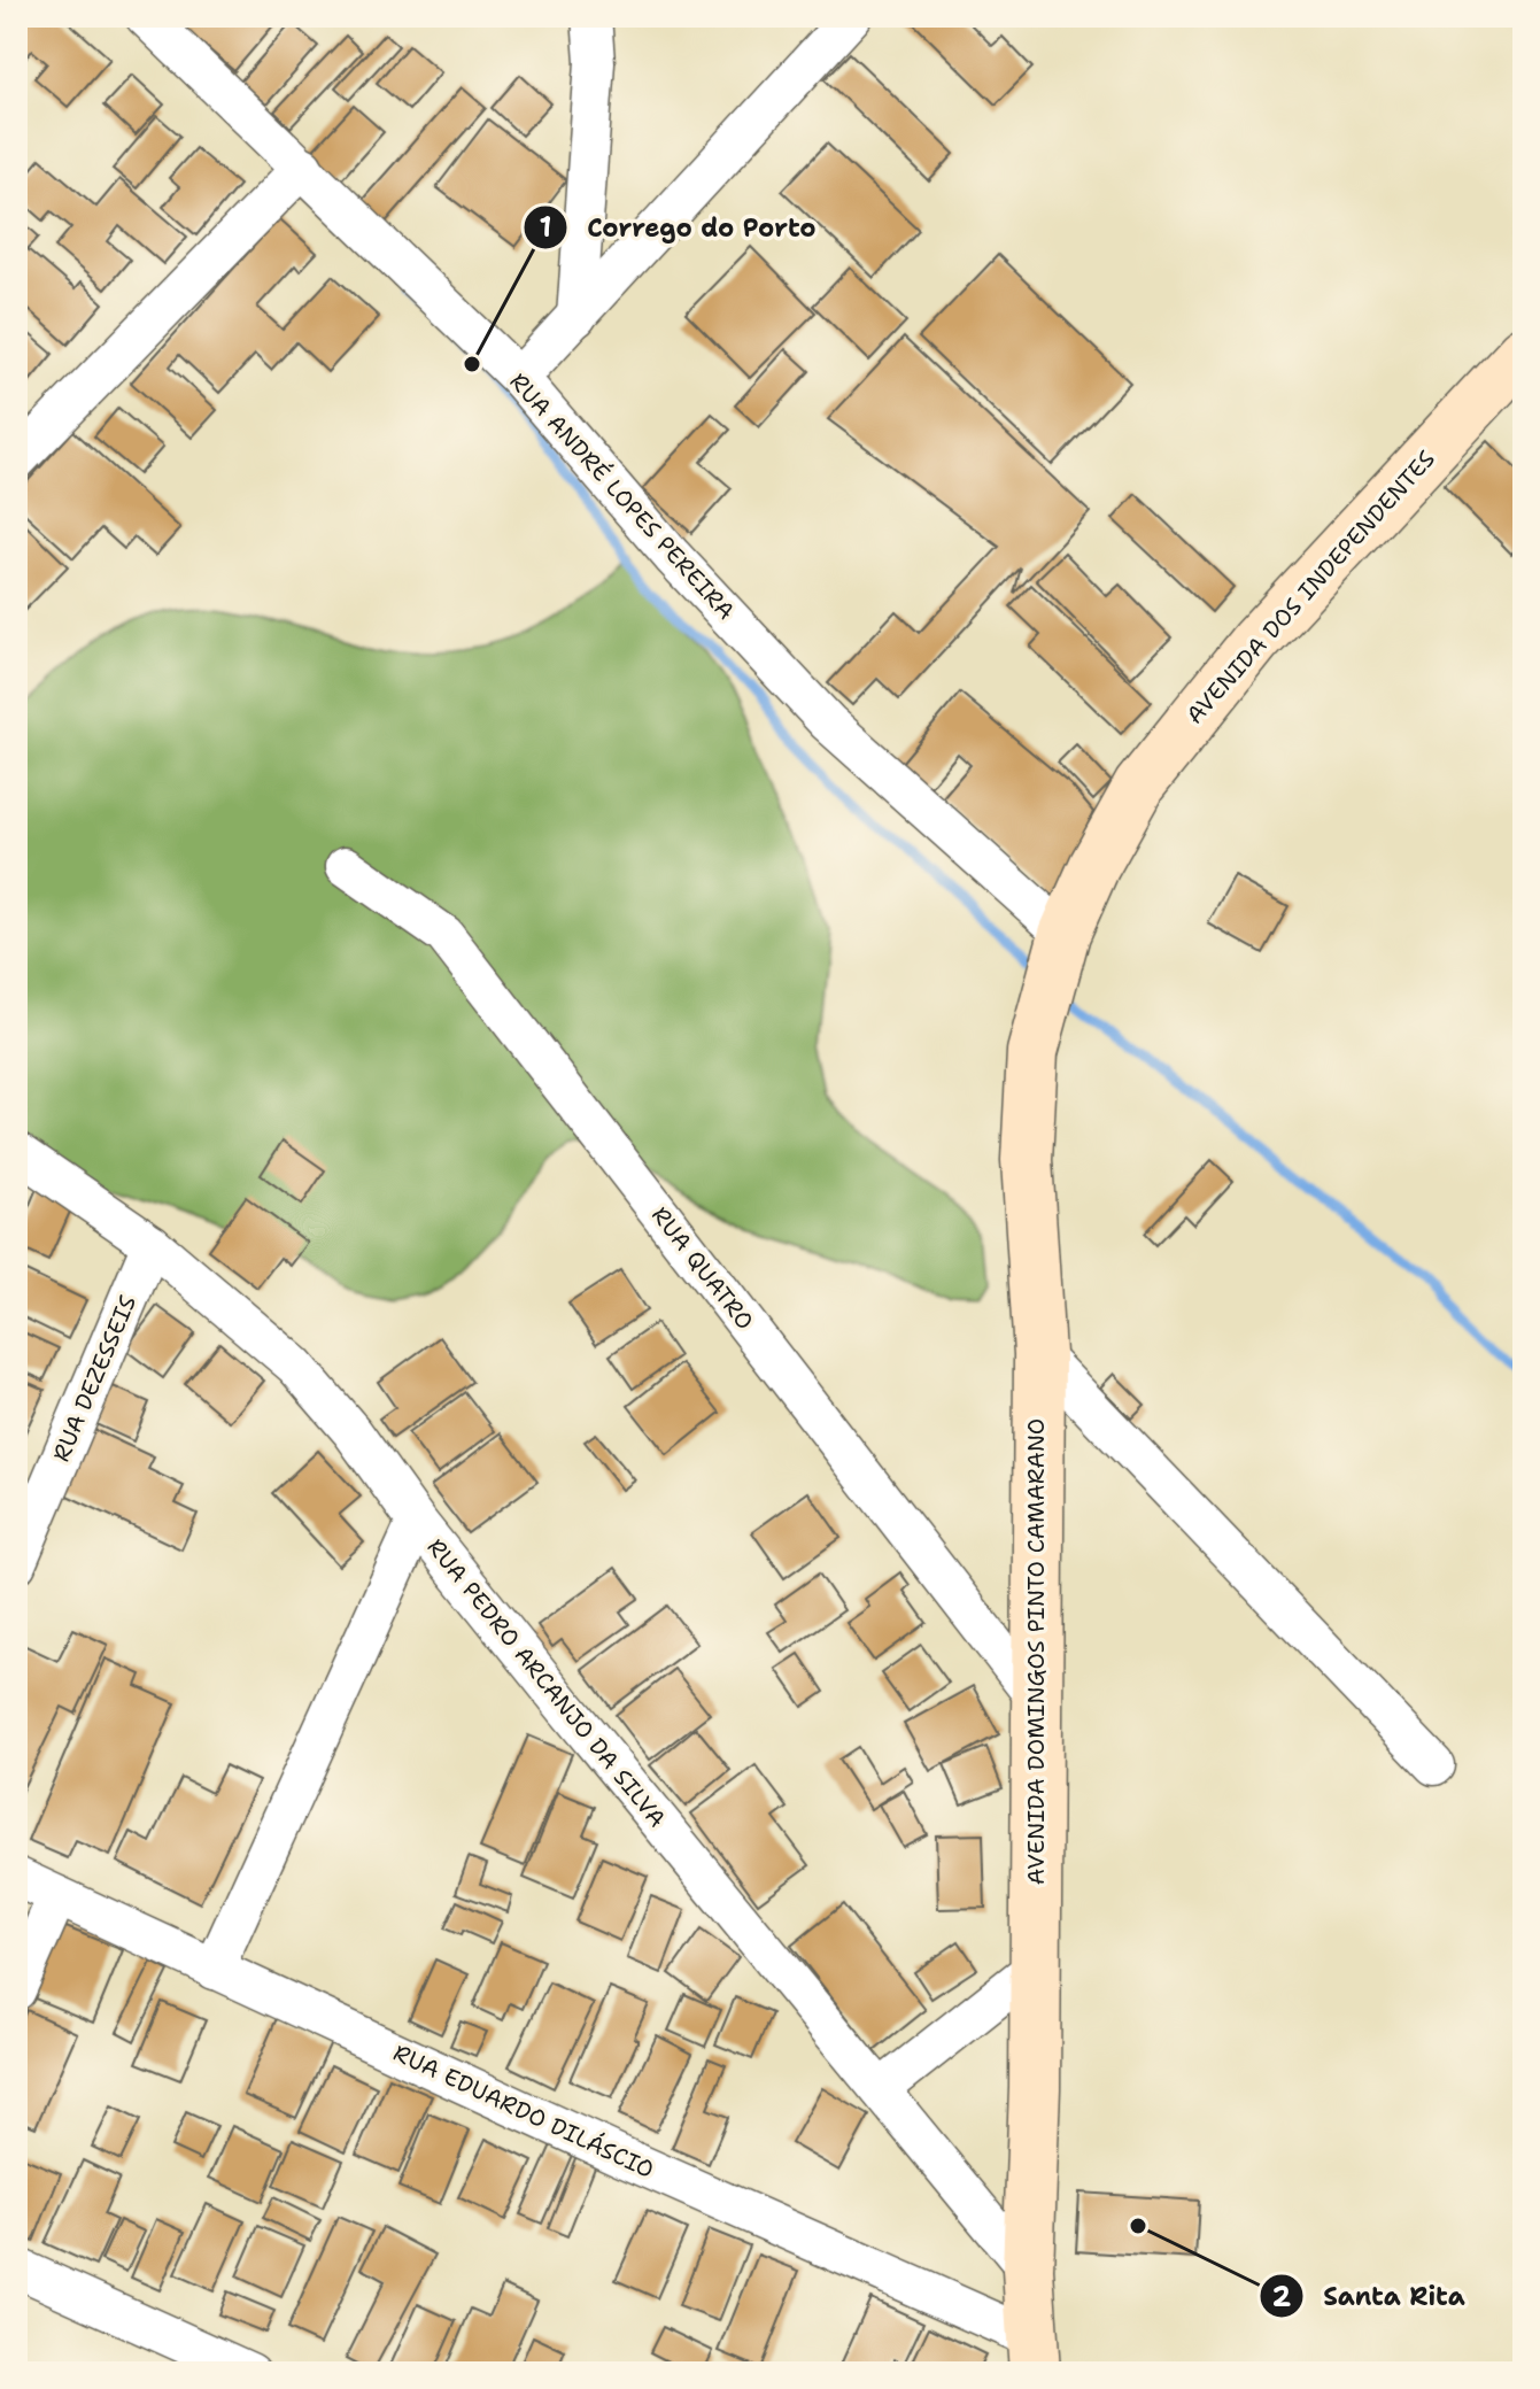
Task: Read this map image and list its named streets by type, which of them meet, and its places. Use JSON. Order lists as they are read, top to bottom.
{
  "streets": {
    "main road": ["AVENIDA DOS INDEPENDENTES", "AVENIDA DOMINGOS PINTO CAMARANO"],
    "street": [
      "RUA ANDRÉ LOPES PEREIRA",
      "RUA QUATRO",
      "RUA DEZESSEIS",
      "RUA PEDRO ARCANJO DA SILVA",
      "RUA EDUARDO DILÁSCIO"
    ]
  },
  "crossings": [
    ["RUA ANDRÉ LOPES PEREIRA", "AVENIDA DOS INDEPENDENTES"],
    ["RUA ANDRÉ LOPES PEREIRA", "AVENIDA DOMINGOS PINTO CAMARANO"],
    ["AVENIDA DOS INDEPENDENTES", "AVENIDA DOMINGOS PINTO CAMARANO"],
    ["RUA QUATRO", "AVENIDA DOMINGOS PINTO CAMARANO"],
    ["RUA DEZESSEIS", "RUA PEDRO ARCANJO DA SILVA"],
    ["AVENIDA DOMINGOS PINTO CAMARANO", "RUA PEDRO ARCANJO DA SILVA"],
    ["AVENIDA DOMINGOS PINTO CAMARANO", "RUA EDUARDO DILÁSCIO"]
  ],
  "places": ["Corrego do Porto", "Santa Rita"]
}
